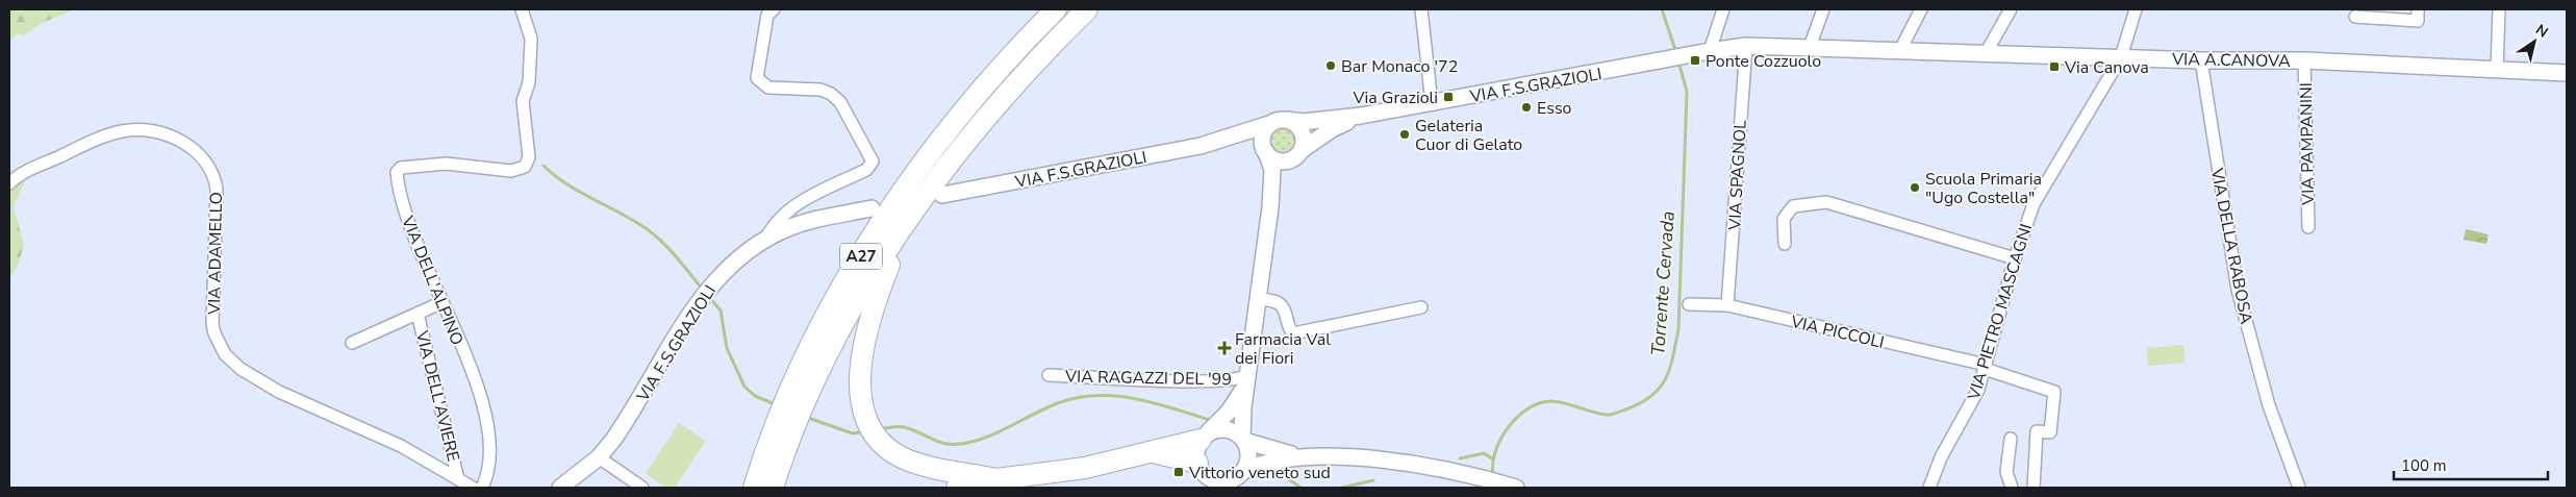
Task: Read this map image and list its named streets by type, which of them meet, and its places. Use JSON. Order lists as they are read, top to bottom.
{
  "streets": {
    "highway": ["A27"],
    "main road": ["VIA A.CANOVA", "VIA F.S.GRAZIOLI"],
    "street": [
      "VIA PAMPANINI",
      "VIA SPAGNOL",
      "VIA DELLA RABOSA",
      "VIA ADAMELLO",
      "VIA DELL'ALPINO",
      "VIA PIETRO MASCAGNI",
      "VIA PICCOLI",
      "VIA RAGAZZI DEL '99",
      "VIA DELL'AVIERE"
    ]
  },
  "crossings": [
    ["VIA A.CANOVA", "VIA F.S.GRAZIOLI"],
    ["VIA A.CANOVA", "VIA PAMPANINI"],
    ["VIA A.CANOVA", "VIA SPAGNOL"],
    ["VIA A.CANOVA", "VIA DELLA RABOSA"],
    ["VIA A.CANOVA", "VIA PIETRO MASCAGNI"],
    ["VIA SPAGNOL", "VIA PICCOLI"],
    ["VIA ADAMELLO", "VIA DELL'AVIERE"],
    ["VIA DELL'ALPINO", "VIA DELL'AVIERE"],
    ["VIA PIETRO MASCAGNI", "VIA PICCOLI"]
  ],
  "water": ["Torrente Cervada"],
  "places": {
    "transit": [
      "Ponte Cozzuolo",
      "Via Canova",
      "Via Grazioli",
      "Vittorio veneto sud"
    ],
    "other": [
      "Bar Monaco '72",
      "Esso",
      "Gelateria Cuor di Gelato",
      "Scuola Primaria \"Ugo Costella\""
    ],
    "health": ["Farmacia Val dei Fiori"]
  },
  "scale_bar": "100 m",
  "north": "top right"
}
